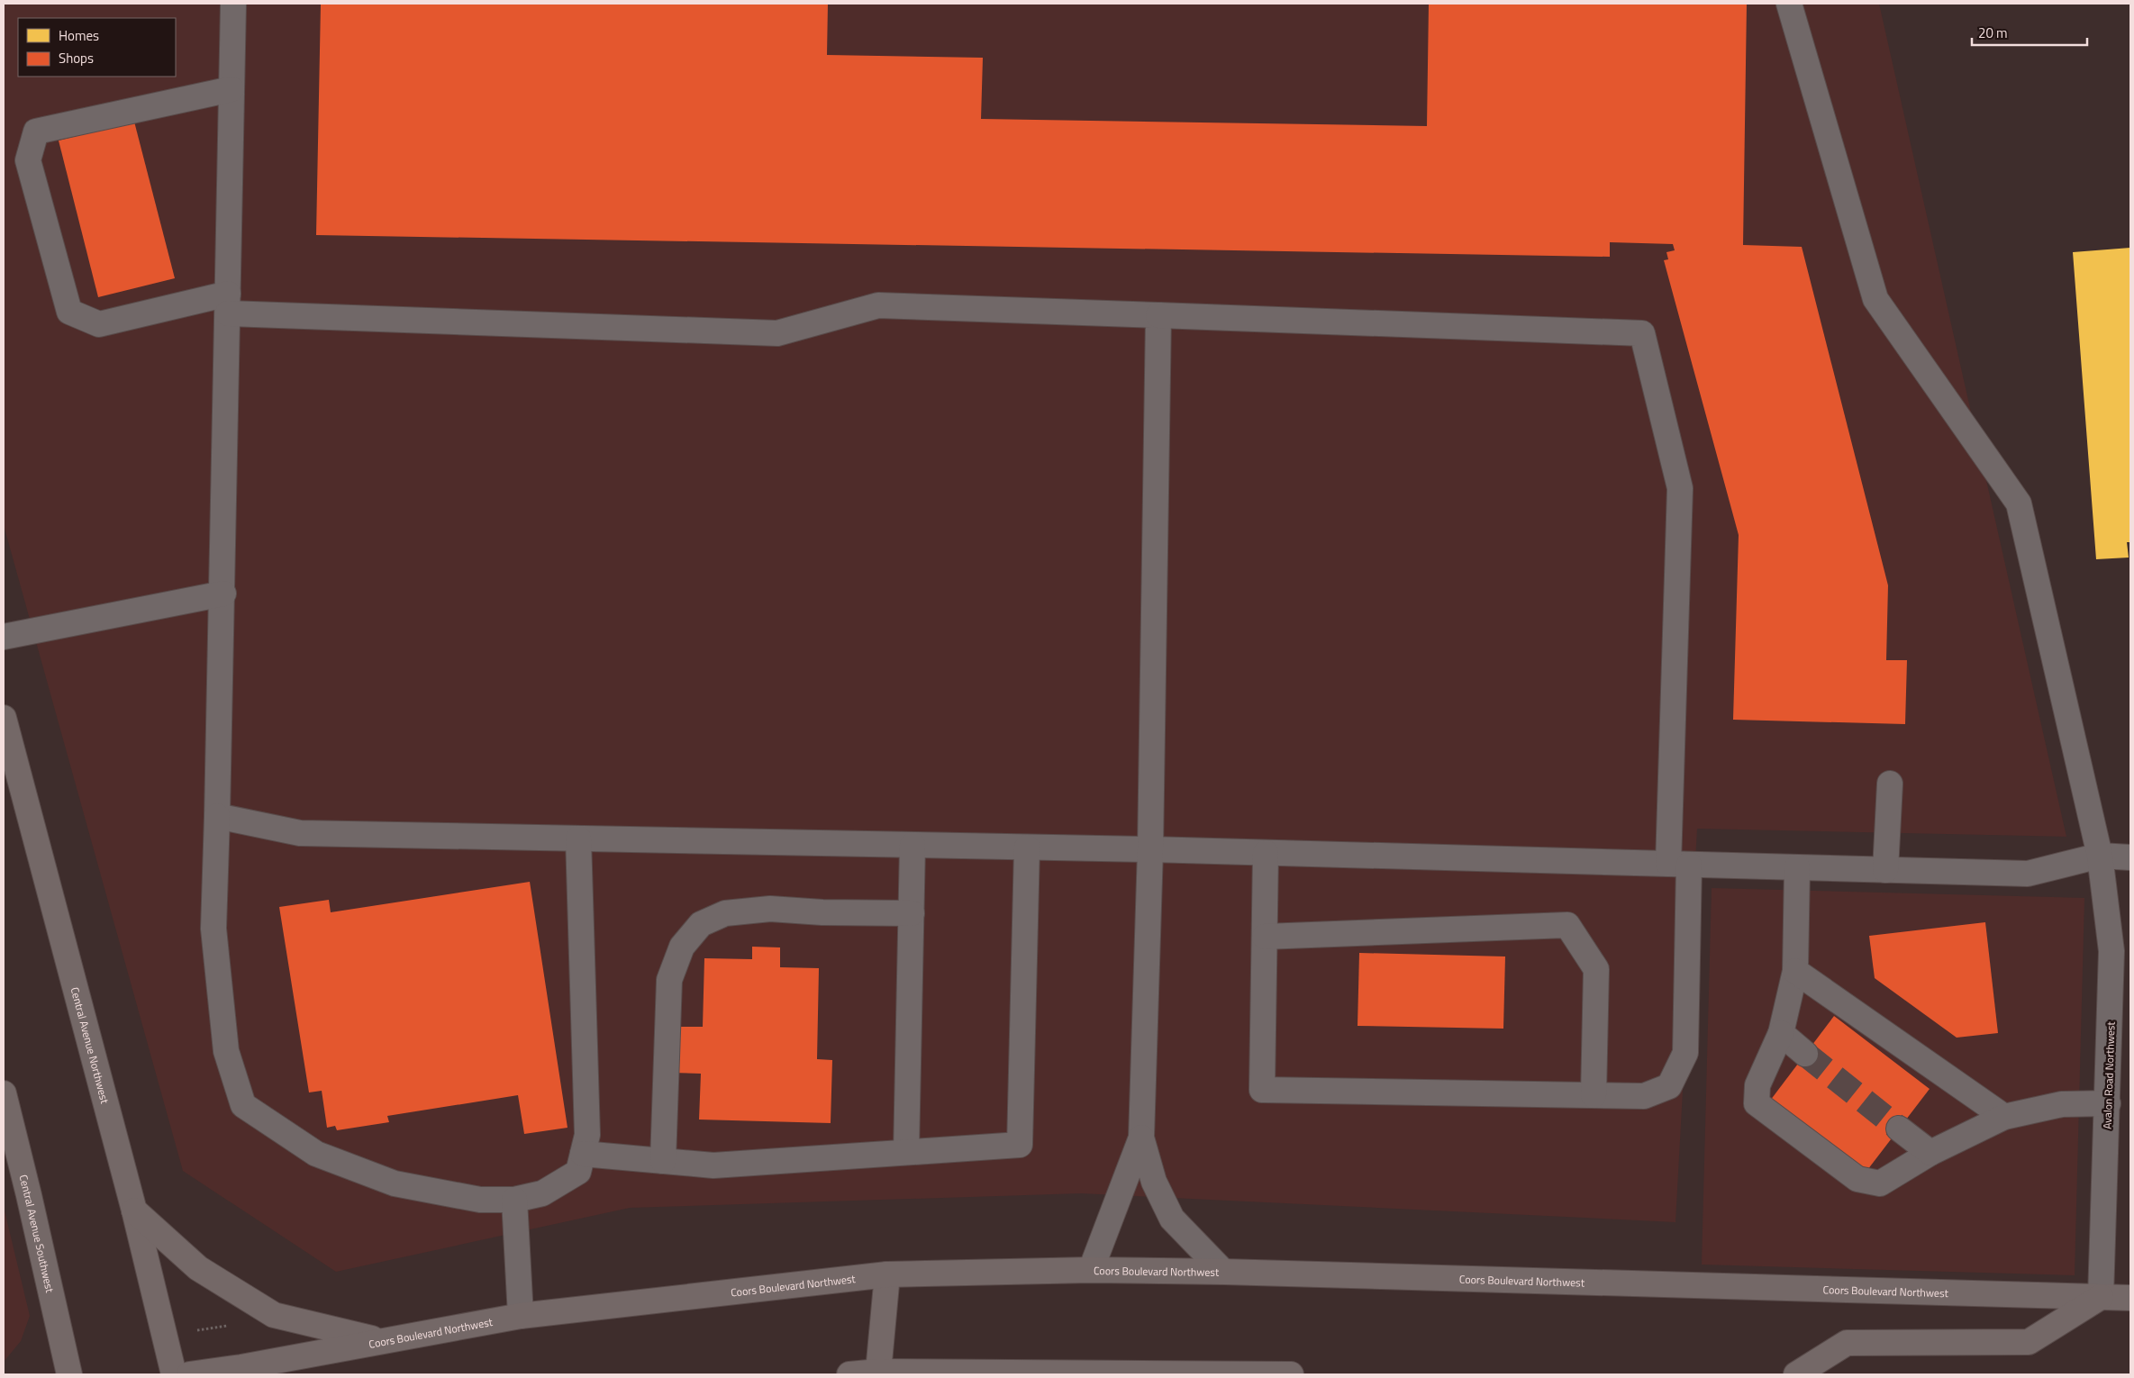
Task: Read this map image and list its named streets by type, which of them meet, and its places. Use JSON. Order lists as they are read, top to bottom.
{
  "streets": {
    "main road": ["Central Avenue Northwest", "Central Avenue Southwest", "Coors Boulevard Northwest"],
    "street": ["Avalon Road Northwest"]
  },
  "crossings": [
    ["Avalon Road Northwest", "Coors Boulevard Northwest"]
  ],
  "legend": ["Homes", "Shops"],
  "scale_bar": "20 m"
}
